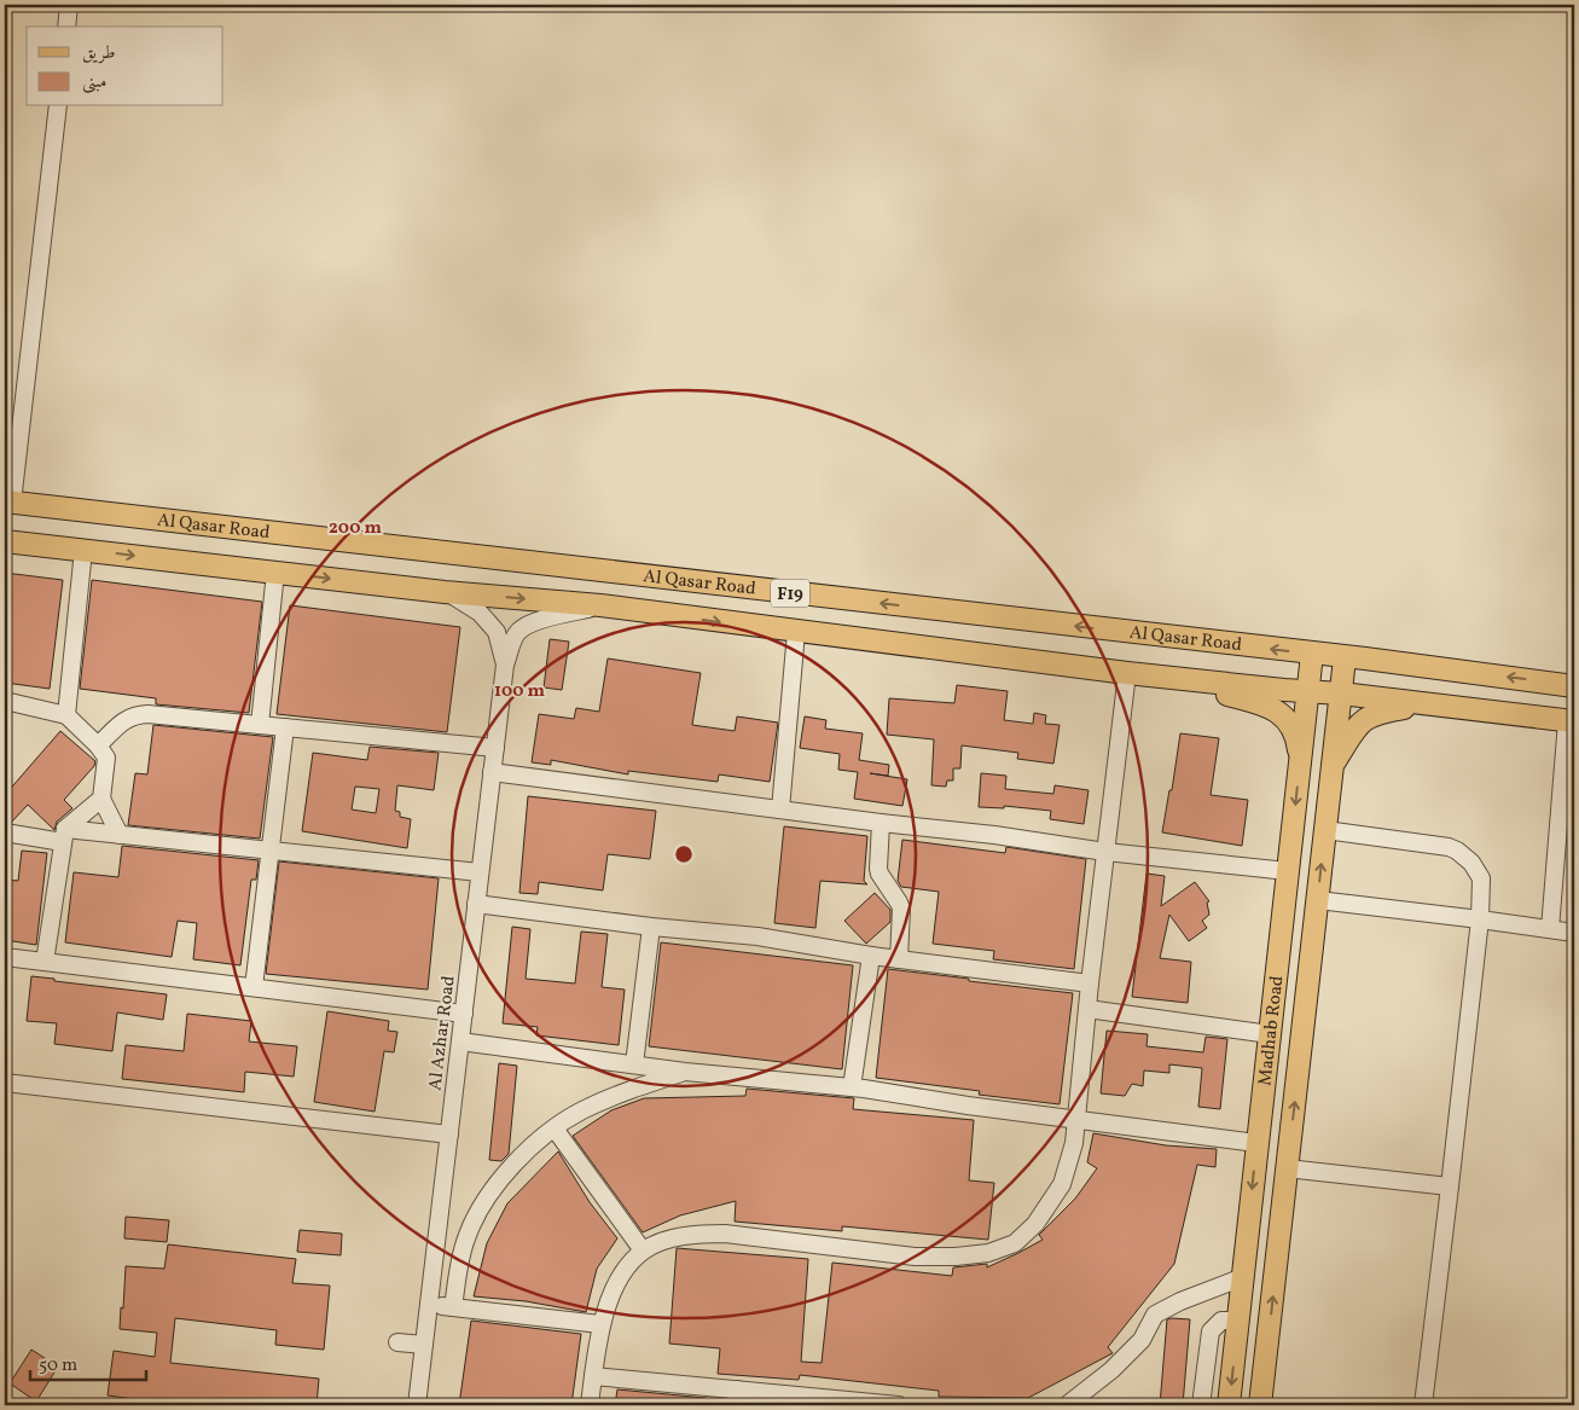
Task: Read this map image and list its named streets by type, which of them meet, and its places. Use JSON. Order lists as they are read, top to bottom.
{
  "streets": {
    "main road": ["Al Qasar Road", "F19", "Madhab Road"],
    "street": ["Al Azhar Road"]
  },
  "crossings": [
    ["Al Qasar Road", "Madhab Road"],
    ["Al Qasar Road", "Al Azhar Road"]
  ],
  "legend": ["طريق", "مبنى"],
  "scale_bar": "50 m",
  "rings": ["200 m", "100 m"]
}
